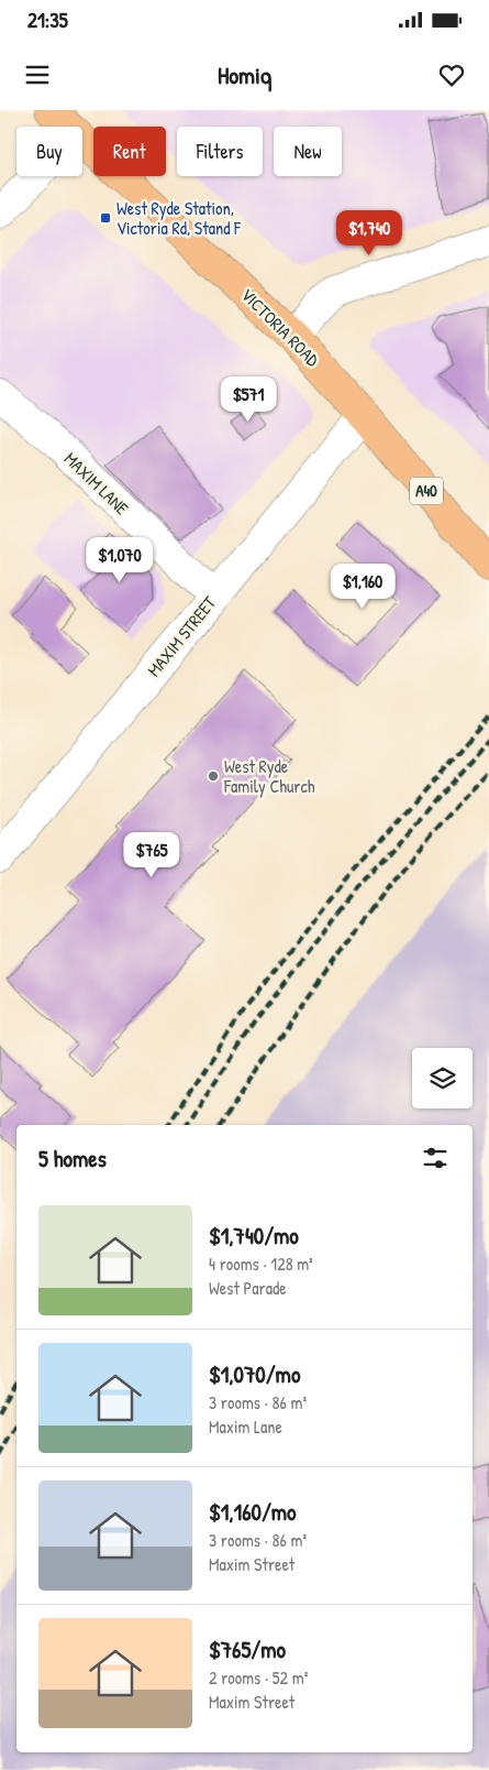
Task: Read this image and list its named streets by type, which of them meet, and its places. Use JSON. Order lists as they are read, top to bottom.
{
  "streets": {
    "highway": ["VICTORIA ROAD", "A40"],
    "street": ["MAXIM LANE", "MAXIM STREET"]
  },
  "crossings": [
    ["VICTORIA ROAD", "MAXIM STREET"],
    ["MAXIM LANE", "MAXIM STREET"]
  ],
  "places": {
    "transit": ["West Ryde Station, Victoria Rd, Stand F"],
    "other": ["West Ryde Family Church"]
  },
  "page": {
    "status": "21:35",
    "header": "Homiq",
    "chip": [
      "Buy",
      "Rent",
      "Filters",
      "New"
    ],
    "price": [
      "$1,740",
      "$571",
      "$1,070",
      "$1,160",
      "$765"
    ],
    "heading": "5 homes",
    "list": [
      {
        "name": "$1,740/mo",
        "note": "4 rooms · 128 m² · West Parade"
      },
      {
        "name": "$1,070/mo",
        "note": "3 rooms · 86 m² · Maxim Lane"
      },
      {
        "name": "$1,160/mo",
        "note": "3 rooms · 86 m² · Maxim Street"
      },
      {
        "name": "$765/mo",
        "note": "2 rooms · 52 m² · Maxim Street"
      }
    ]
  }
}
